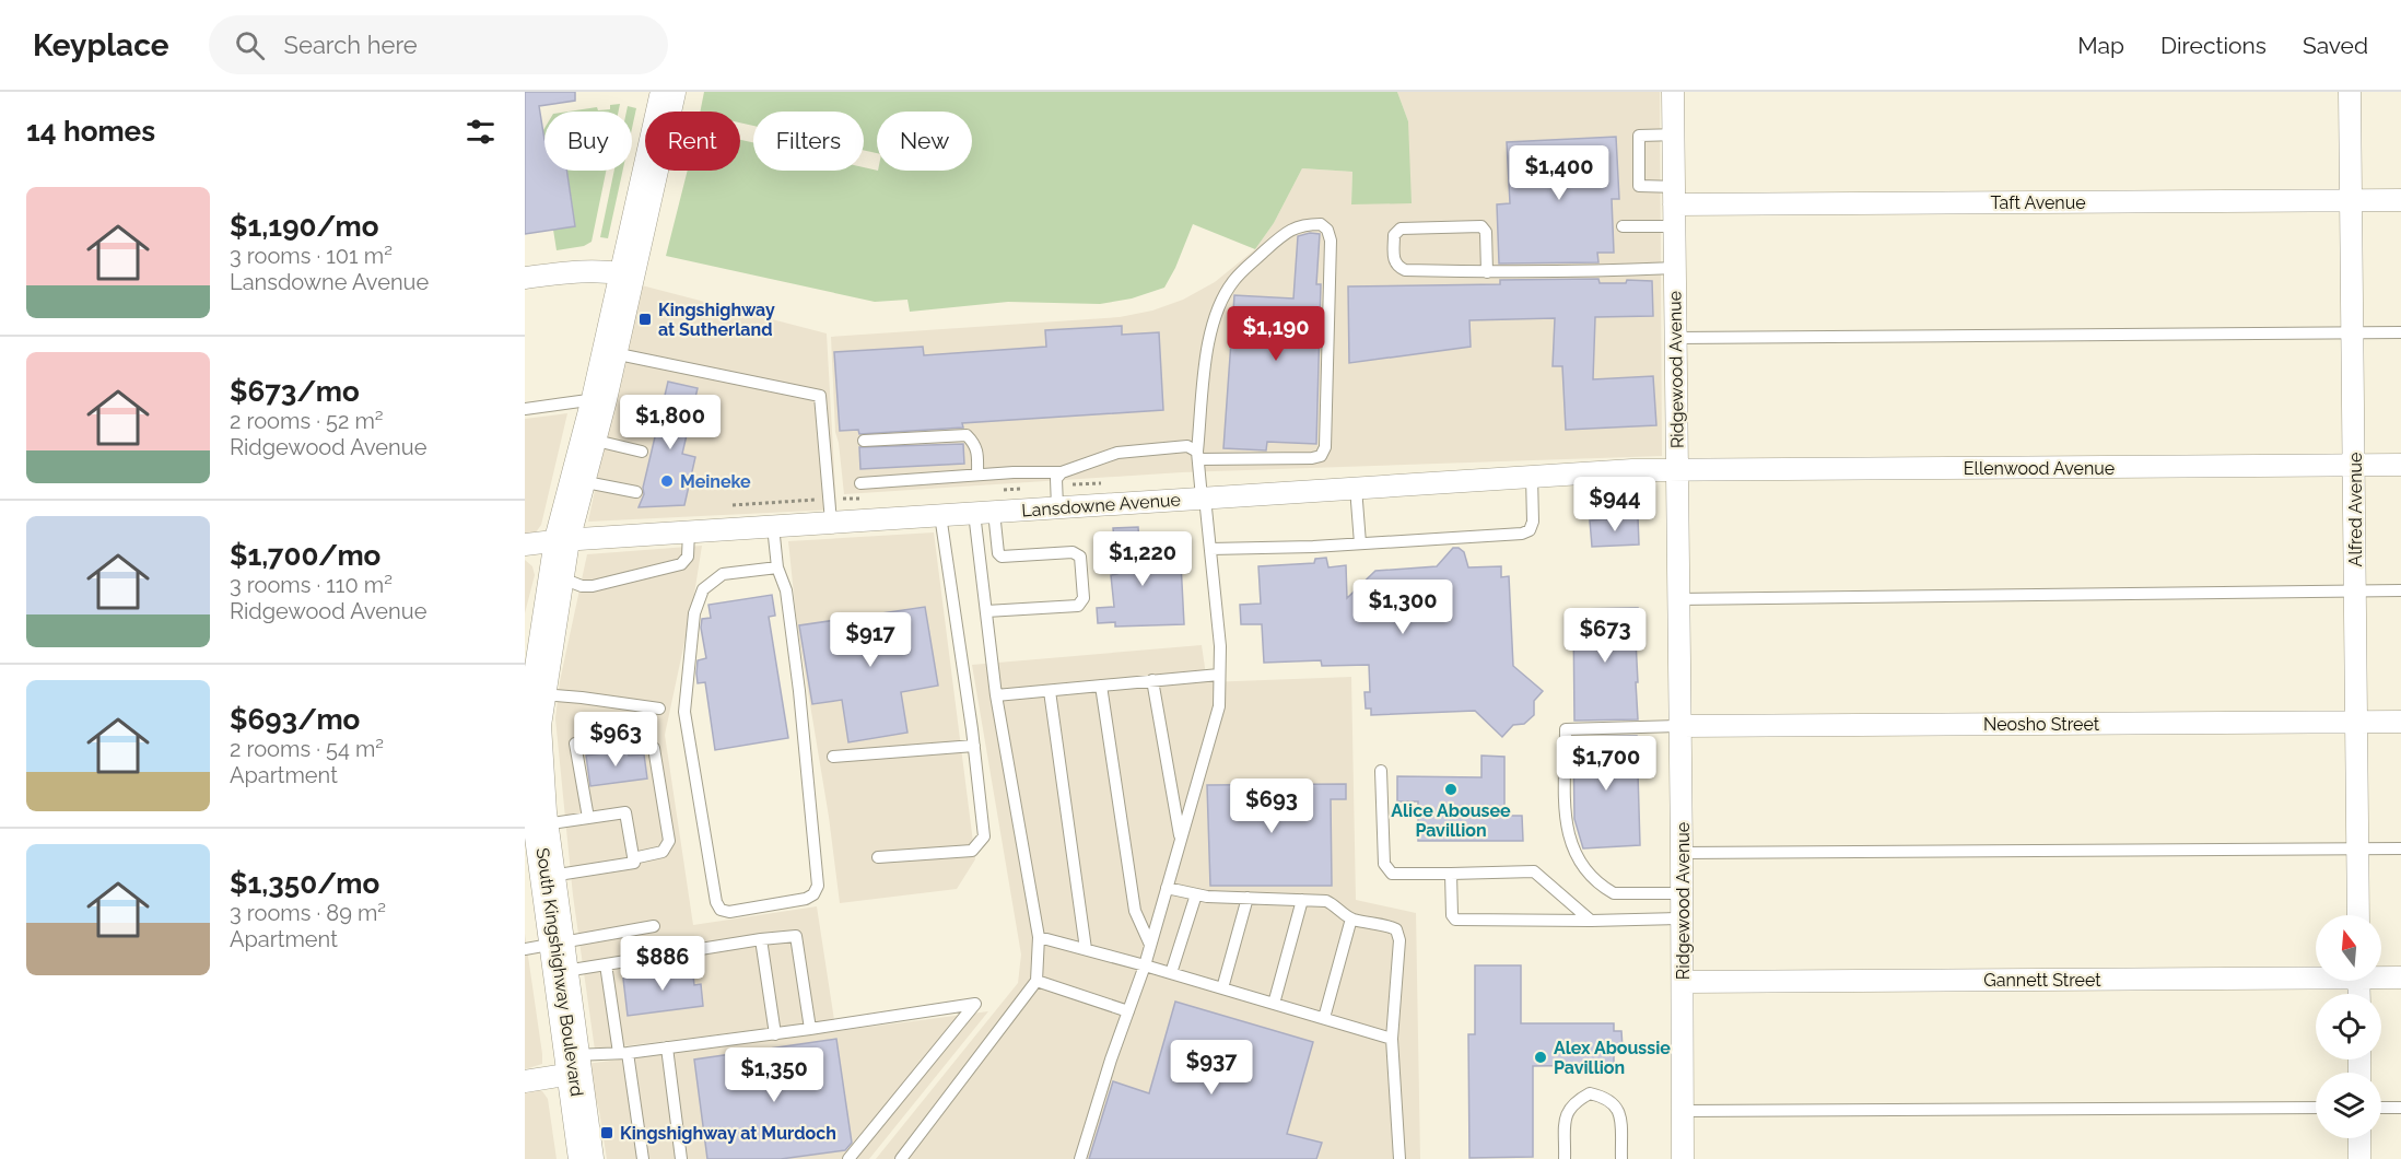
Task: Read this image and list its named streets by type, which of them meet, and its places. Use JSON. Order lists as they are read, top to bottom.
{
  "streets": {
    "main road": ["South Kingshighway Boulevard"],
    "street": [
      "Taft Avenue",
      "Ridgewood Avenue",
      "Ellenwood Avenue",
      "Lansdowne Avenue",
      "Alfred Avenue",
      "Neosho Street",
      "Gannett Street"
    ]
  },
  "crossings": [
    ["Taft Avenue", "Ridgewood Avenue"],
    ["Taft Avenue", "Alfred Avenue"],
    ["Ridgewood Avenue", "Ellenwood Avenue"],
    ["Ridgewood Avenue", "Lansdowne Avenue"],
    ["Ridgewood Avenue", "Neosho Street"],
    ["Ridgewood Avenue", "Gannett Street"],
    ["Ellenwood Avenue", "Lansdowne Avenue"],
    ["Ellenwood Avenue", "Alfred Avenue"],
    ["Lansdowne Avenue", "South Kingshighway Boulevard"],
    ["Alfred Avenue", "Neosho Street"]
  ],
  "places": {
    "transit": ["Kingshighway at Sutherland", "Kingshighway at Murdoch"],
    "other": ["Meineke", "Alice Abousee Pavillion", "Alex Aboussie Pavillion"]
  },
  "north": "top",
  "page": {
    "header": "Keyplace",
    "search": "Search here",
    "nav": ["Map", "Directions", "Saved"],
    "heading": "14 homes",
    "chip": [
      "Buy",
      "Rent",
      "Filters",
      "New"
    ],
    "price": [
      "$1,400",
      "$1,190",
      "$1,800",
      "$944",
      "$1,220",
      "$1,300",
      "$673",
      "$917",
      "$963",
      "$1,700",
      "$693",
      "$886",
      "$937",
      "$1,350"
    ],
    "list": [
      {
        "name": "$1,190/mo",
        "note": "3 rooms · 101 m² · Lansdowne Avenue"
      },
      {
        "name": "$673/mo",
        "note": "2 rooms · 52 m² · Ridgewood Avenue"
      },
      {
        "name": "$1,700/mo",
        "note": "3 rooms · 110 m² · Ridgewood Avenue"
      },
      {
        "name": "$693/mo",
        "note": "2 rooms · 54 m² · Apartment"
      },
      {
        "name": "$1,350/mo",
        "note": "3 rooms · 89 m² · Apartment"
      }
    ]
  }
}
